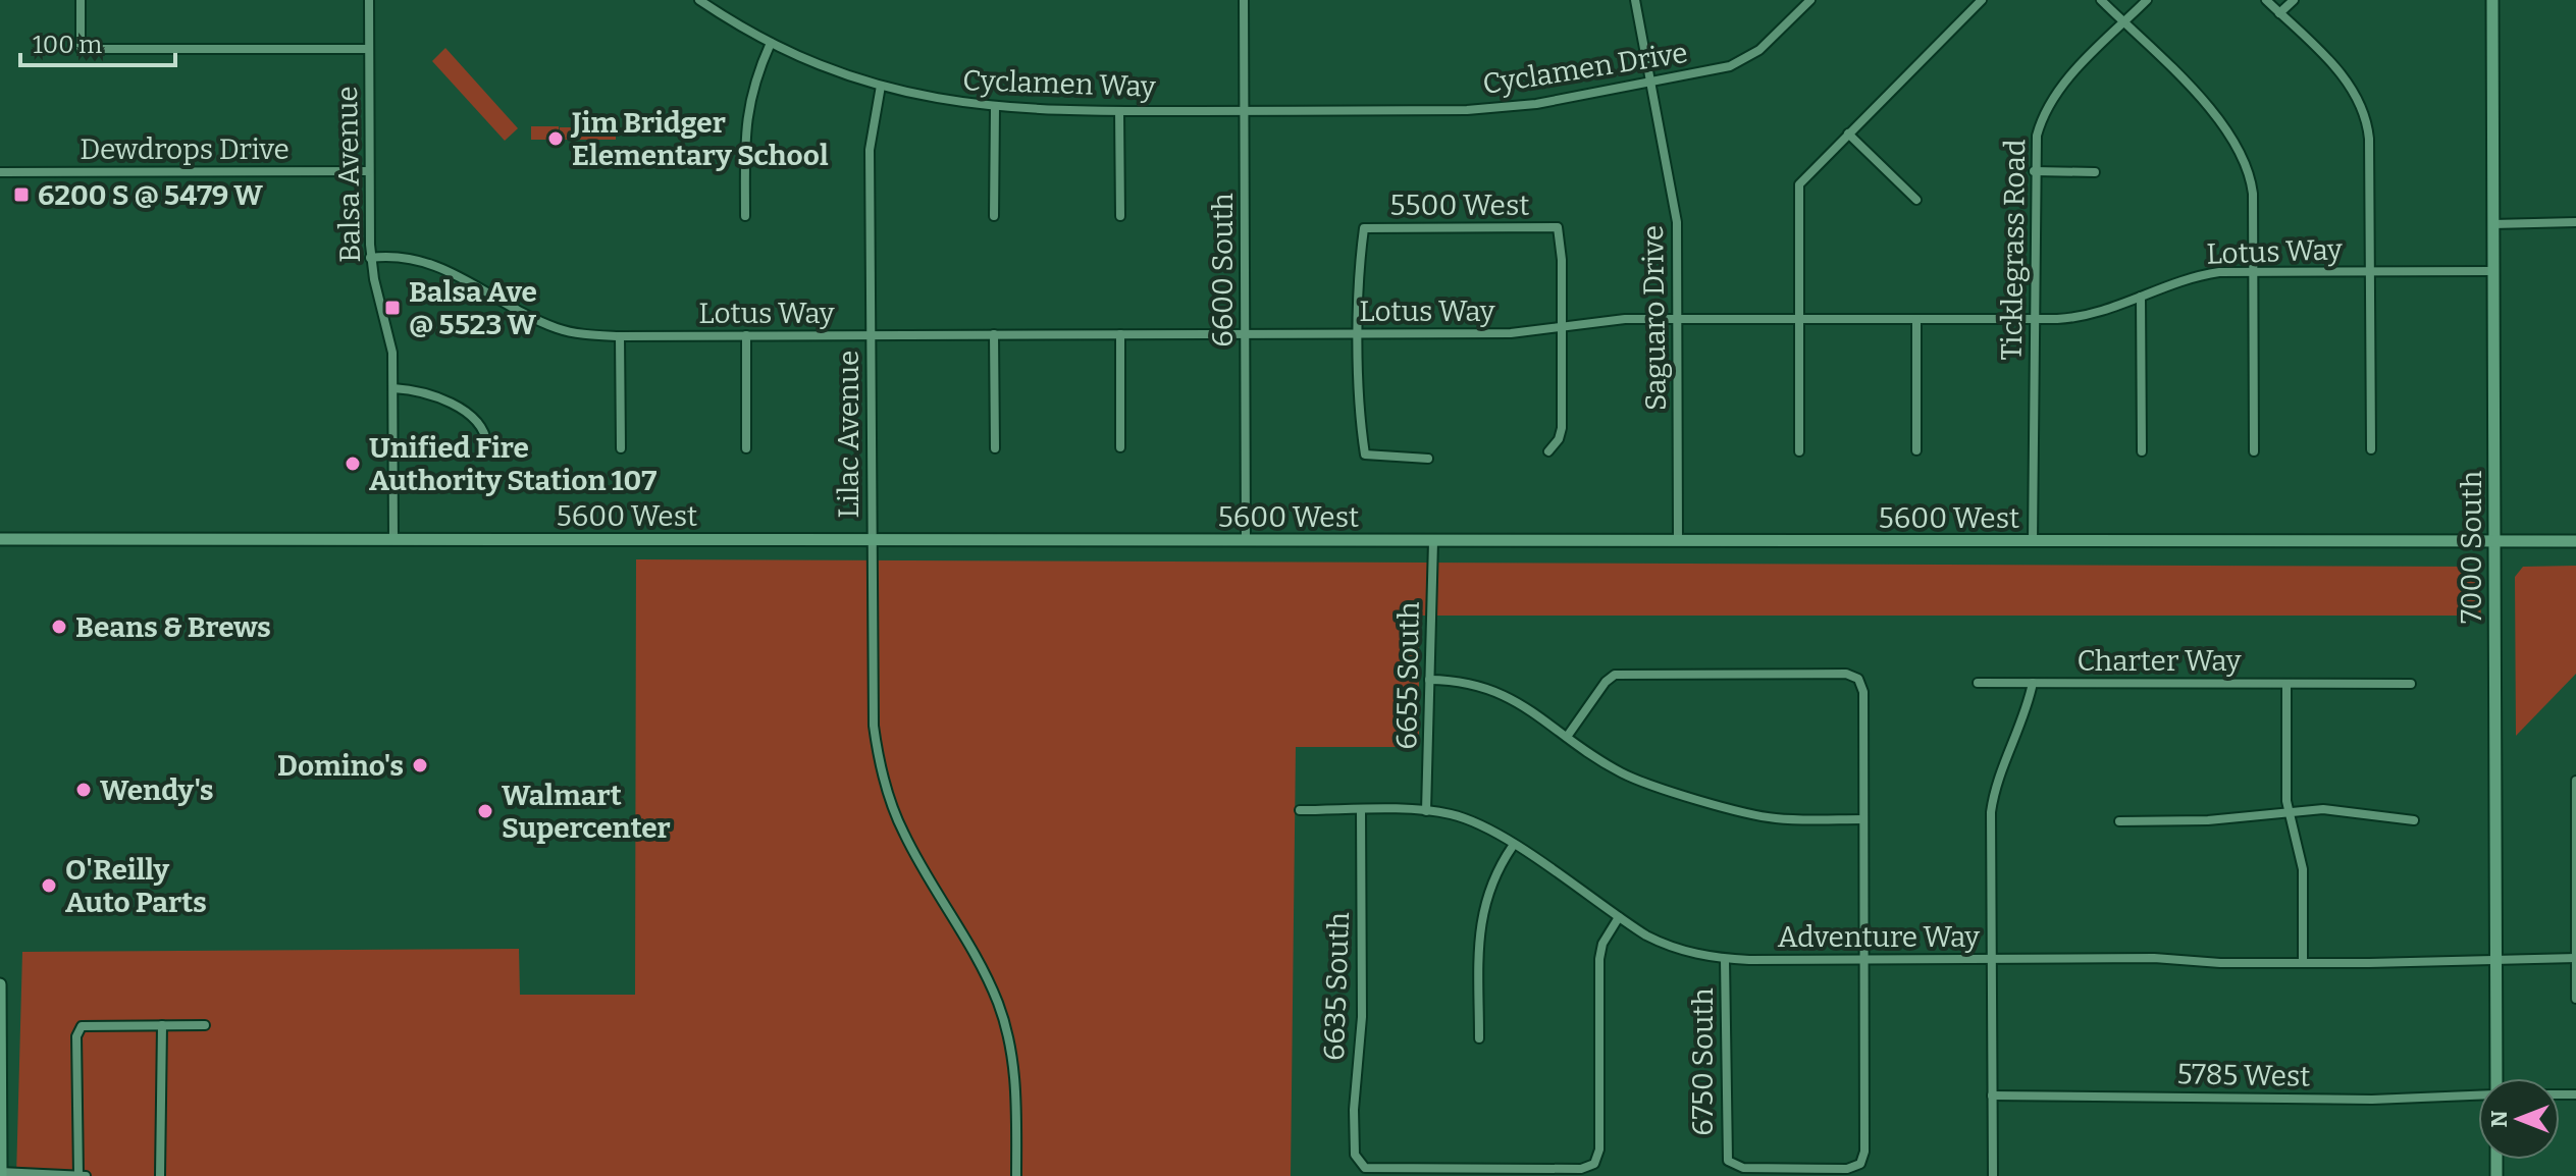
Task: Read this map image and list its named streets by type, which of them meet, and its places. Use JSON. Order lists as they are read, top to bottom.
{
  "streets": {
    "main road": ["5600 West", "7000 South"],
    "street": [
      "Cyclamen Drive",
      "Cyclamen Way",
      "Dewdrops Drive",
      "Balsa Avenue",
      "5500 West",
      "Ticklegrass Road",
      "Lotus Way",
      "6600 South",
      "Saguaro Drive",
      "Lilac Avenue",
      "Charter Way",
      "6655 South",
      "Adventure Way",
      "6635 South",
      "6750 South",
      "5785 West"
    ]
  },
  "crossings": [
    ["Cyclamen Drive", "Cyclamen Way"],
    ["Cyclamen Drive", "6600 South"],
    ["Cyclamen Drive", "Saguaro Drive"],
    ["Cyclamen Way", "6600 South"],
    ["Cyclamen Way", "Lilac Avenue"],
    ["Dewdrops Drive", "Balsa Avenue"],
    ["Balsa Avenue", "Lotus Way"],
    ["Balsa Avenue", "5600 West"],
    ["5500 West", "Lotus Way"],
    ["Ticklegrass Road", "Lotus Way"],
    ["Ticklegrass Road", "5600 West"],
    ["Lotus Way", "6600 South"],
    ["Lotus Way", "Saguaro Drive"],
    ["Lotus Way", "Lilac Avenue"],
    ["Lotus Way", "7000 South"],
    ["6600 South", "5600 West"],
    ["Saguaro Drive", "5600 West"],
    ["Lilac Avenue", "5600 West"],
    ["5600 West", "7000 South"],
    ["5600 West", "6655 South"],
    ["7000 South", "Adventure Way"],
    ["6655 South", "Adventure Way"],
    ["Adventure Way", "6635 South"],
    ["Adventure Way", "6750 South"]
  ],
  "places": {
    "other": [
      "Jim Bridger Elementary School",
      "Unified Fire Authority Station 107",
      "Beans & Brews",
      "Domino's",
      "Wendy's",
      "Walmart Supercenter",
      "O'Reilly Auto Parts"
    ],
    "transit": ["6200 S @ 5479 W", "Balsa Ave @ 5523 W"]
  },
  "scale_bar": "100 m",
  "north": "left"
}
